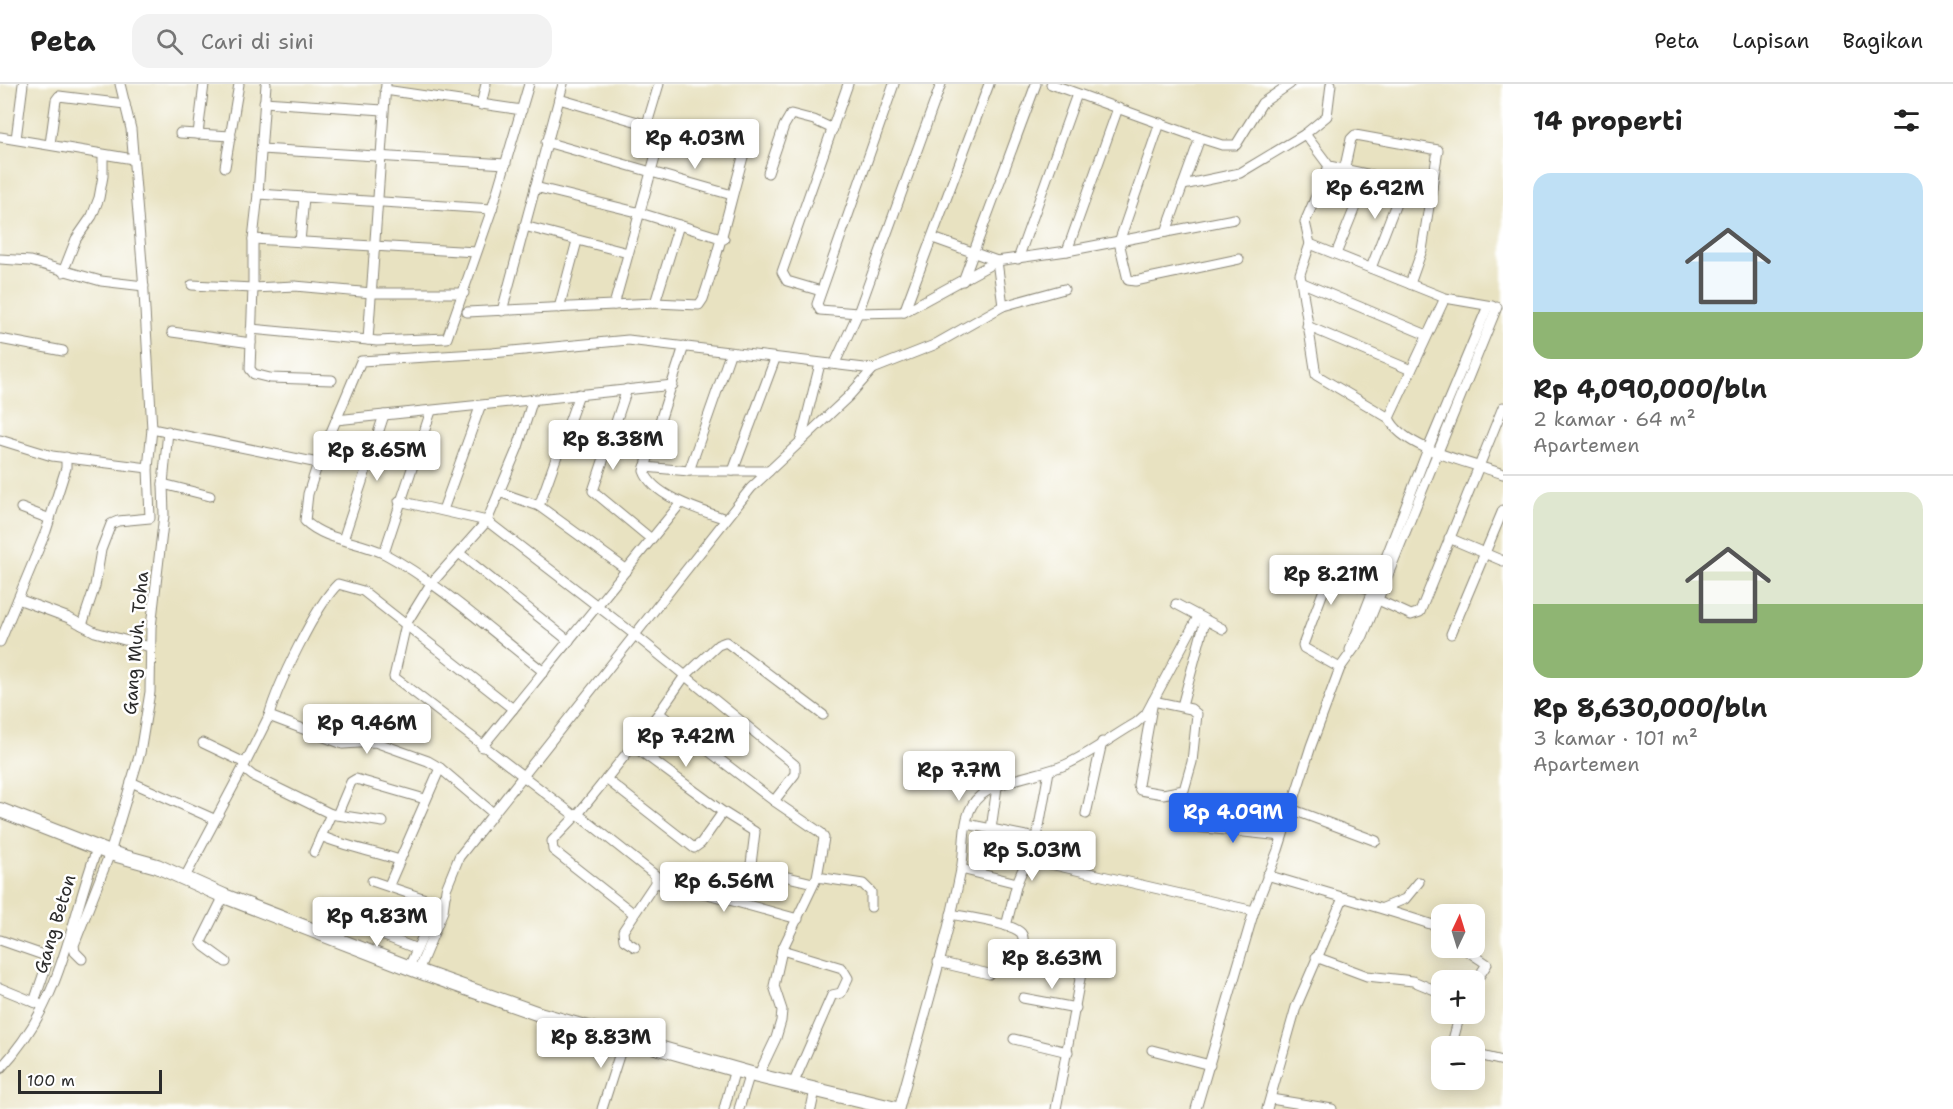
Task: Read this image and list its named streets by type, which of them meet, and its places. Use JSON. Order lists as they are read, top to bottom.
{
  "streets": {
    "street": ["Gang Muh. Toha", "Gang Beton"]
  },
  "crossings": [
    ["Gang Muh. Toha", "Gang Beton"]
  ],
  "scale_bar": "100 m",
  "north": "top",
  "page": {
    "header": "Peta",
    "search": "Cari di sini",
    "nav": ["Peta", "Lapisan", "Bagikan"],
    "heading": "14 properti",
    "price": [
      "Rp 4.03M",
      "Rp 6.92M",
      "Rp 8.38M",
      "Rp 8.65M",
      "Rp 8.21M",
      "Rp 9.46M",
      "Rp 7.42M",
      "Rp 7.7M",
      "Rp 4.09M",
      "Rp 5.03M",
      "Rp 6.56M",
      "Rp 9.83M",
      "Rp 8.63M",
      "Rp 8.83M"
    ],
    "list": [
      {
        "name": "Rp 4,090,000/bln",
        "note": "2 kamar · 64 m² · Apartemen"
      },
      {
        "name": "Rp 8,630,000/bln",
        "note": "3 kamar · 101 m² · Apartemen"
      }
    ],
    "map_buttons": ["+", "−"],
    "scale": "100 m"
  }
}
